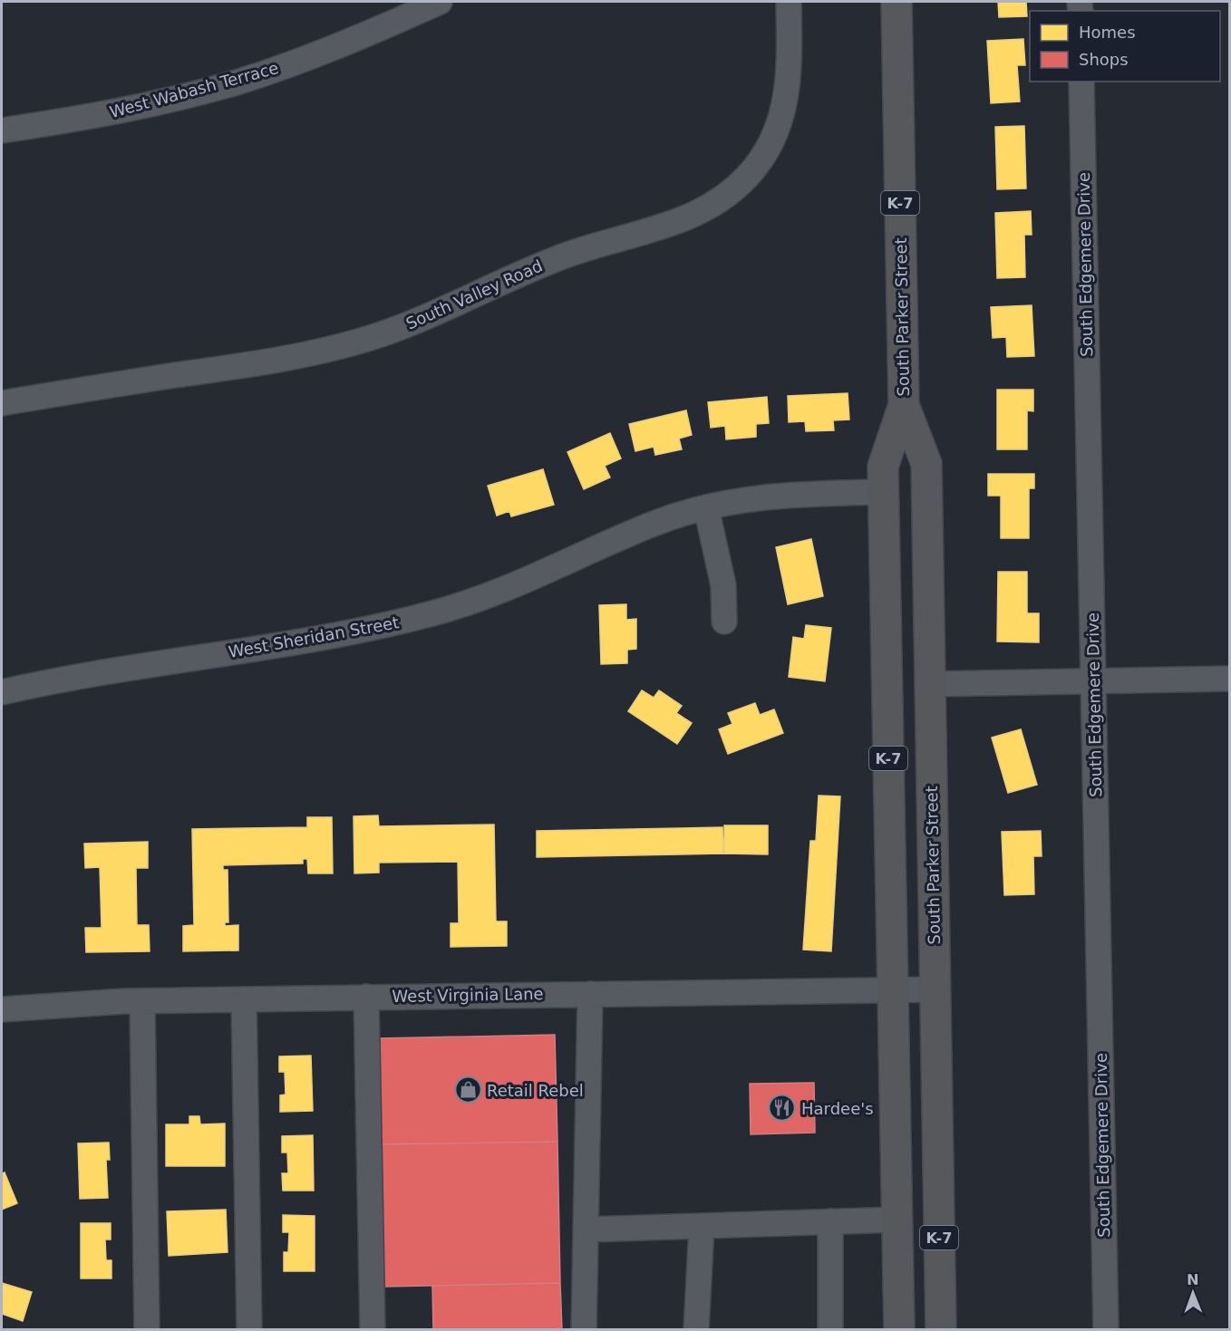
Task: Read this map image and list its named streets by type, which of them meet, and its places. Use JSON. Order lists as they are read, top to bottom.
{
  "streets": {
    "highway": ["K-7", "South Parker Street"],
    "street": [
      "West Wabash Terrace",
      "South Edgemere Drive",
      "South Valley Road",
      "West Sheridan Street",
      "West Virginia Lane"
    ]
  },
  "crossings": [
    ["South Parker Street", "West Sheridan Street"],
    ["South Parker Street", "West Virginia Lane"]
  ],
  "places": {
    "shop": ["Retail Rebel"],
    "restaurant": ["Hardee's"]
  },
  "legend": ["Homes", "Shops"],
  "north": "top"
}
